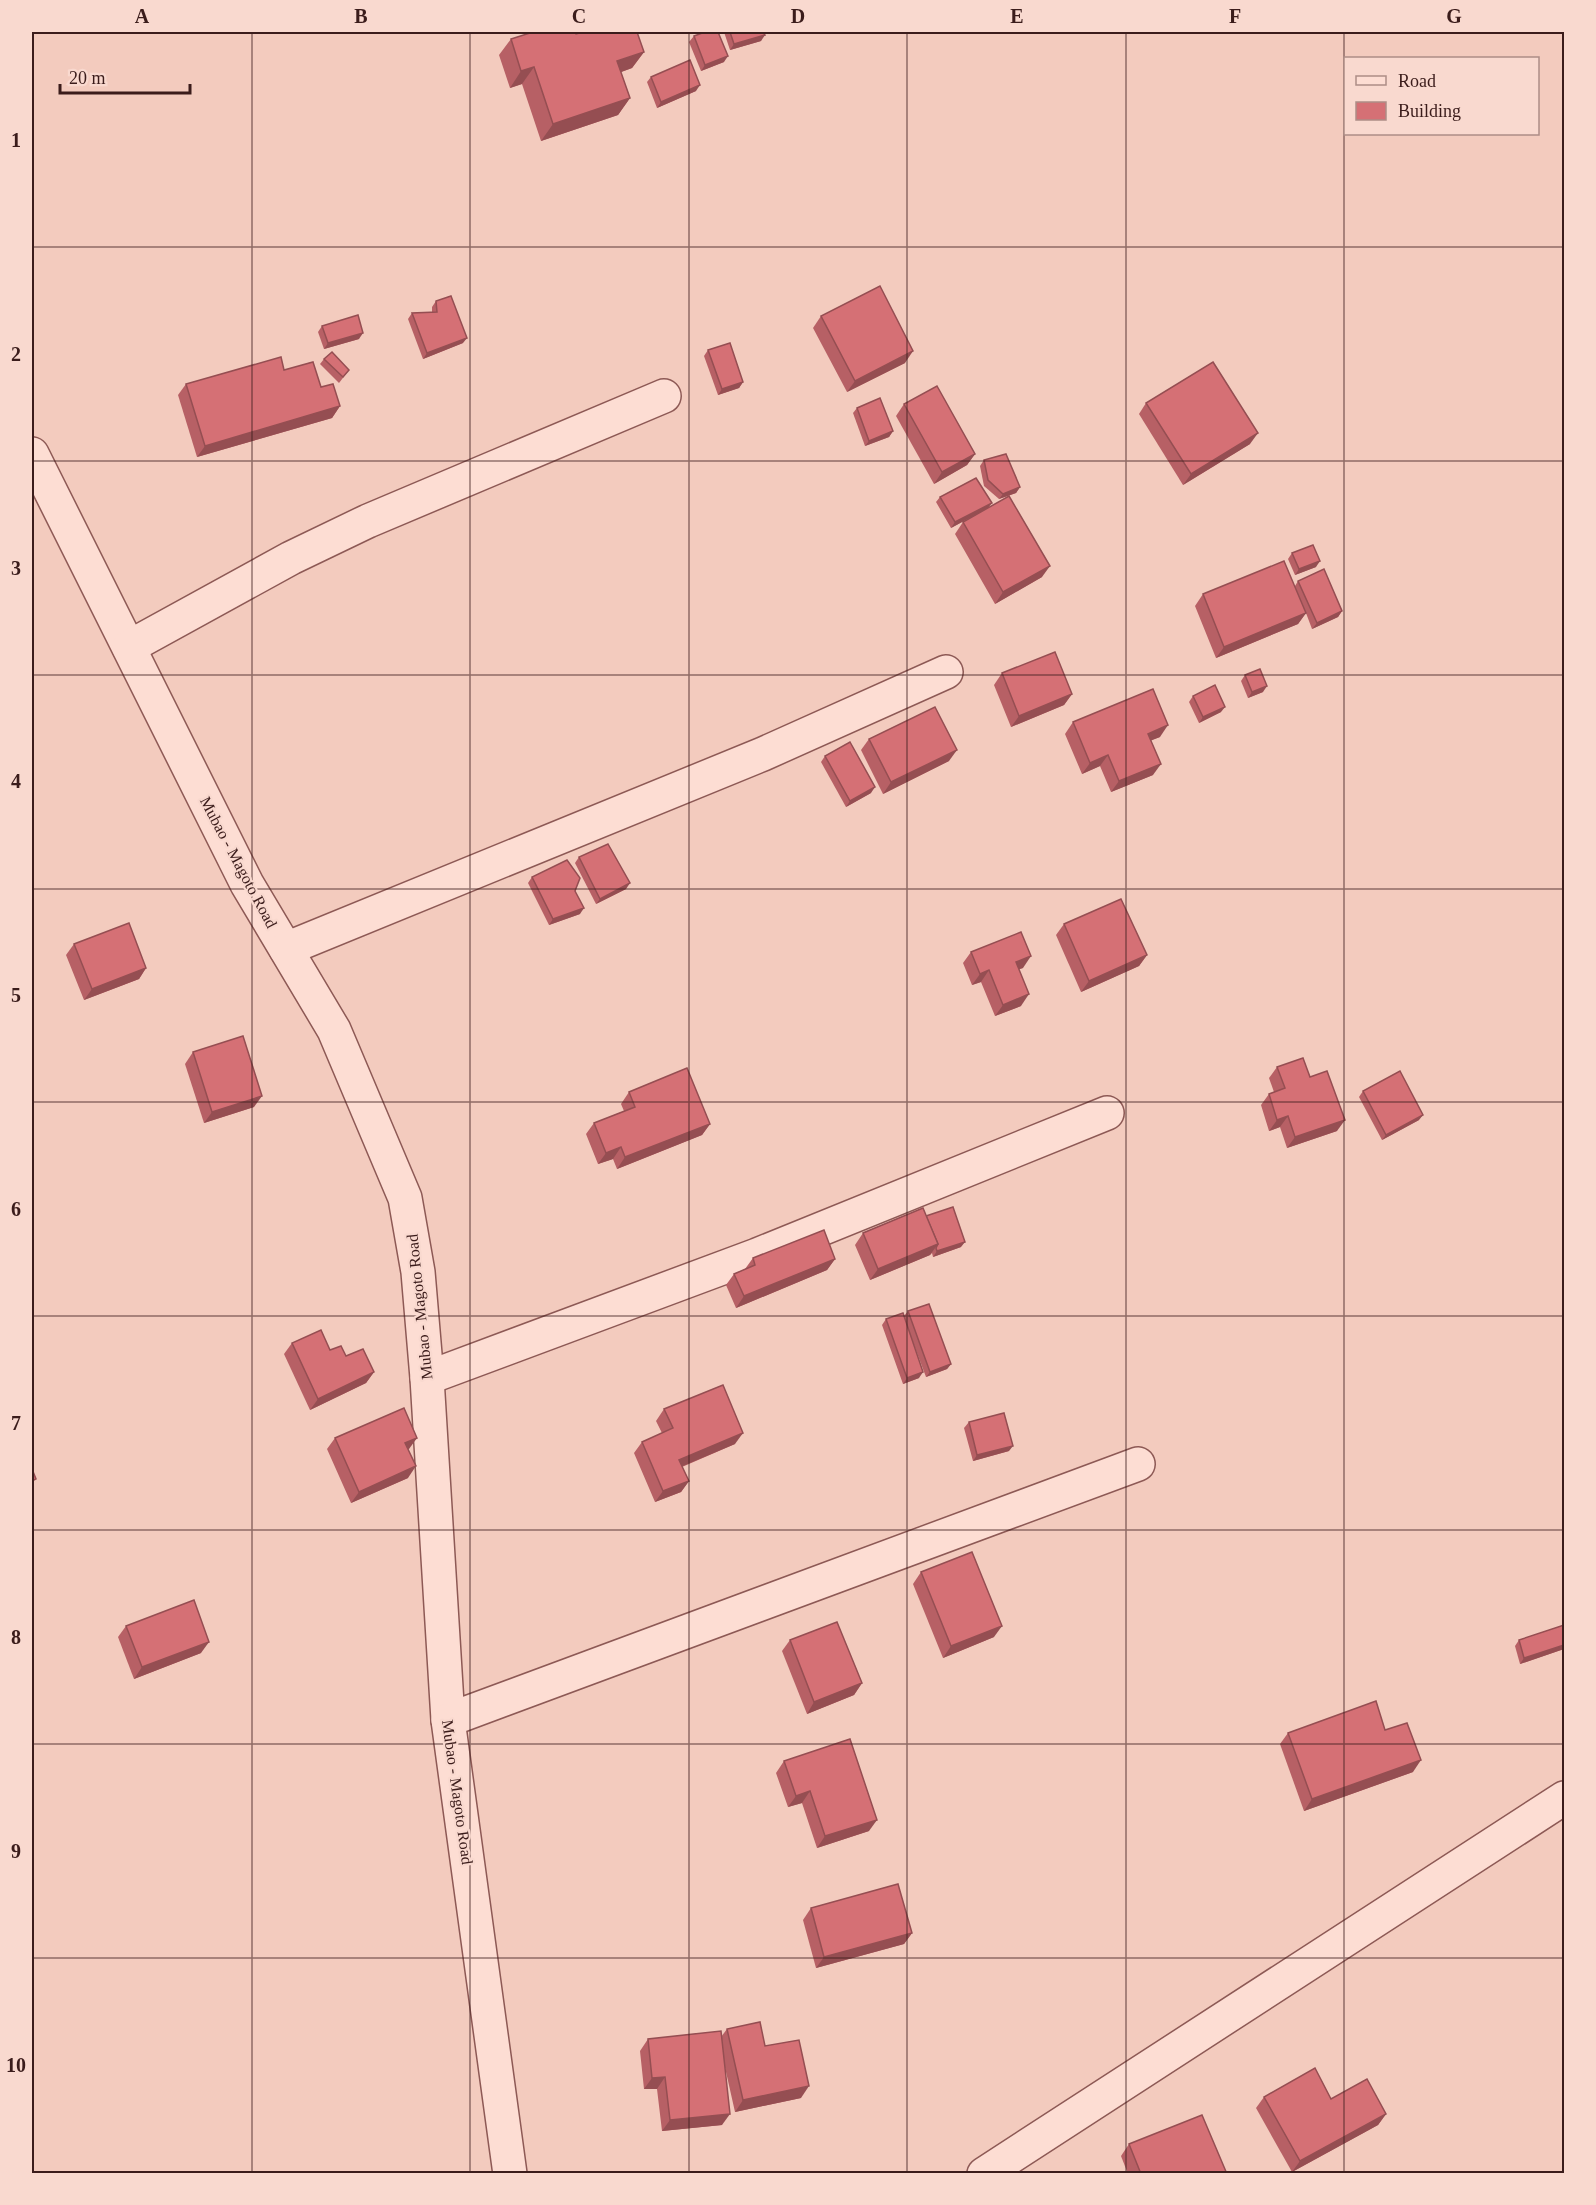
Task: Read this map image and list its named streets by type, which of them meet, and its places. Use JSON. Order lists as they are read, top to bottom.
{
  "streets": {
    "street": ["Mubao - Magoto Road"]
  },
  "legend": ["Road", "Building"],
  "scale_bar": "20 m",
  "grid": {
    "columns": [
      "A",
      "B",
      "C",
      "D",
      "E",
      "F",
      "G"
    ],
    "rows": [
      "1",
      "2",
      "3",
      "4",
      "5",
      "6",
      "7",
      "8",
      "9",
      "10"
    ]
  }
}
